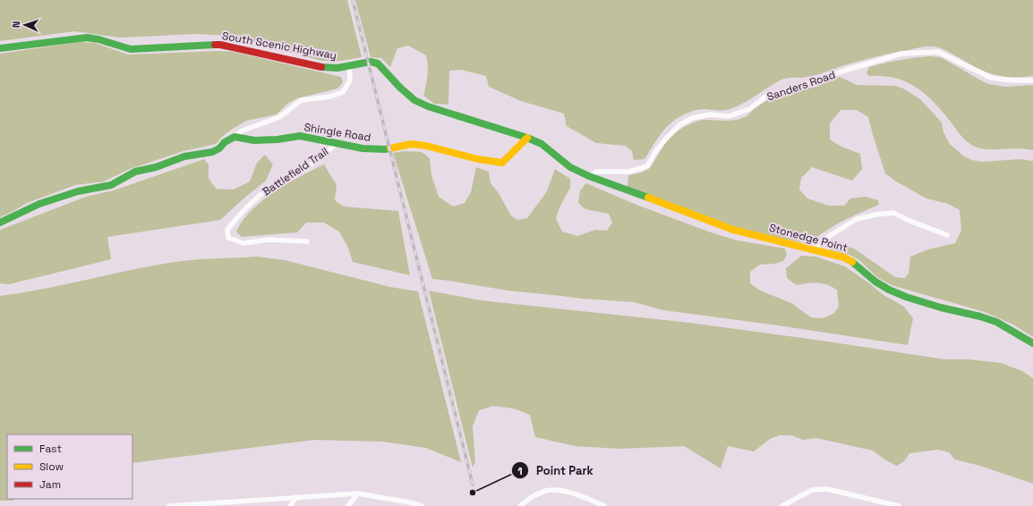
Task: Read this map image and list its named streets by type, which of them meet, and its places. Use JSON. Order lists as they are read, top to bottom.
{
  "streets": {
    "main road": ["South Scenic Highway", "Shingle Road", "Stonedge Point"],
    "street": ["Sanders Road", "Battlefield Trail"]
  },
  "crossings": [
    ["South Scenic Highway", "Sanders Road"],
    ["South Scenic Highway", "Shingle Road"],
    ["South Scenic Highway", "Stonedge Point"],
    ["Sanders Road", "Stonedge Point"],
    ["Shingle Road", "Battlefield Trail"]
  ],
  "places": ["Point Park"],
  "legend": ["Fast", "Slow", "Jam"],
  "north": "left"
}
